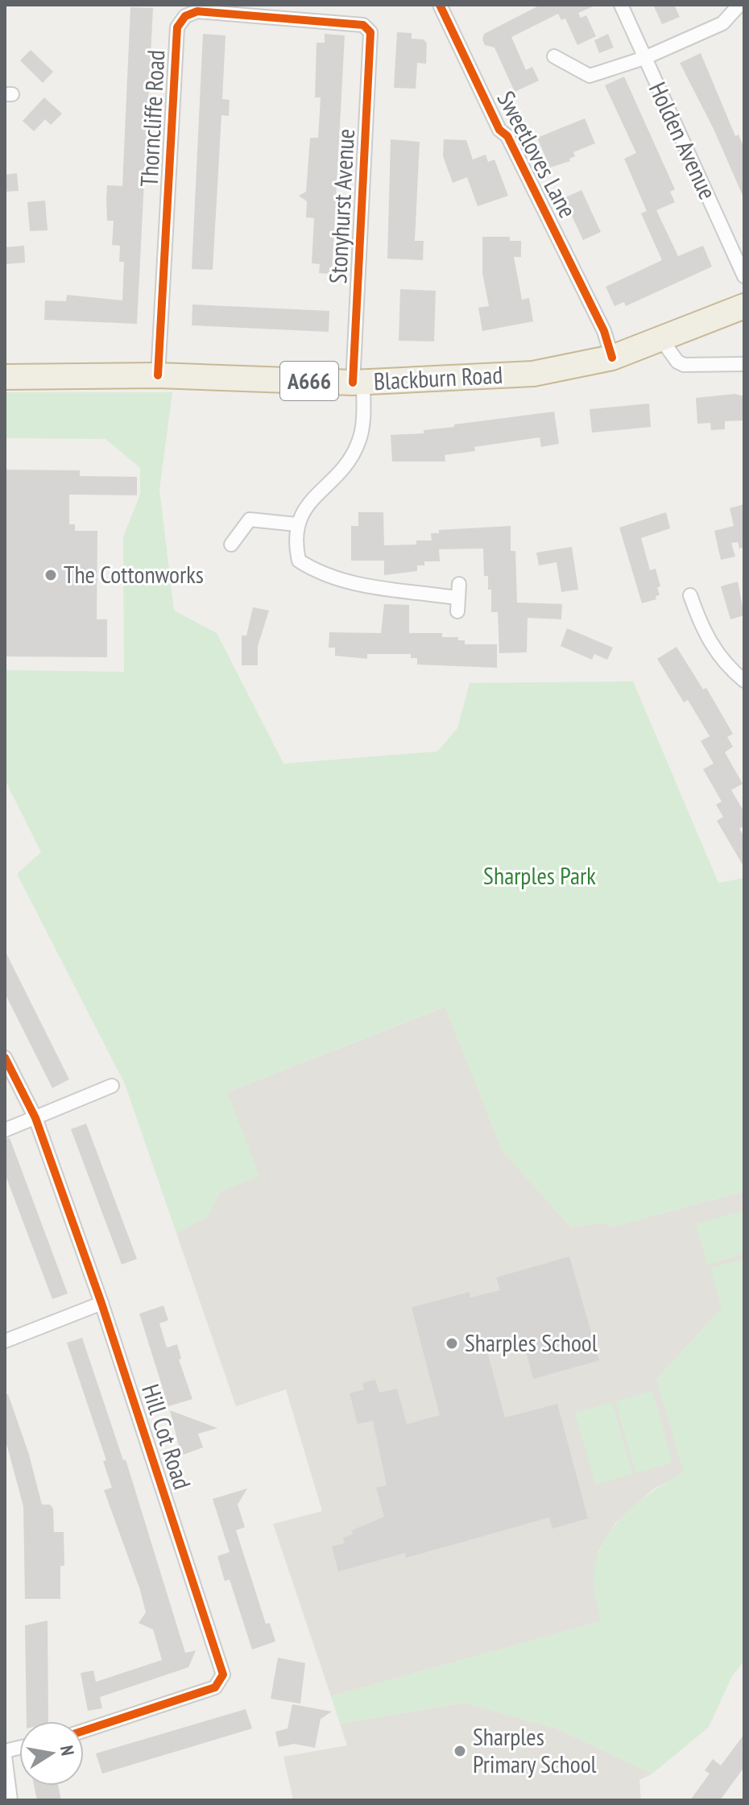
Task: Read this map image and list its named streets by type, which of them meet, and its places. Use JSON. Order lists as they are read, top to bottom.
{
  "streets": {
    "highway": ["Blackburn Road", "A666"],
    "street": [
      "Thorncliffe Road",
      "Holden Avenue",
      "Sweetloves Lane",
      "Stonyhurst Avenue",
      "Hill Cot Road"
    ]
  },
  "crossings": [
    ["Thorncliffe Road", "Stonyhurst Avenue"],
    ["Thorncliffe Road", "Blackburn Road"],
    ["Sweetloves Lane", "Blackburn Road"],
    ["Stonyhurst Avenue", "Blackburn Road"]
  ],
  "parks": ["Sharples Park"],
  "places": ["The Cottonworks", "Sharples School", "Sharples Primary School"],
  "north": "right"
}
